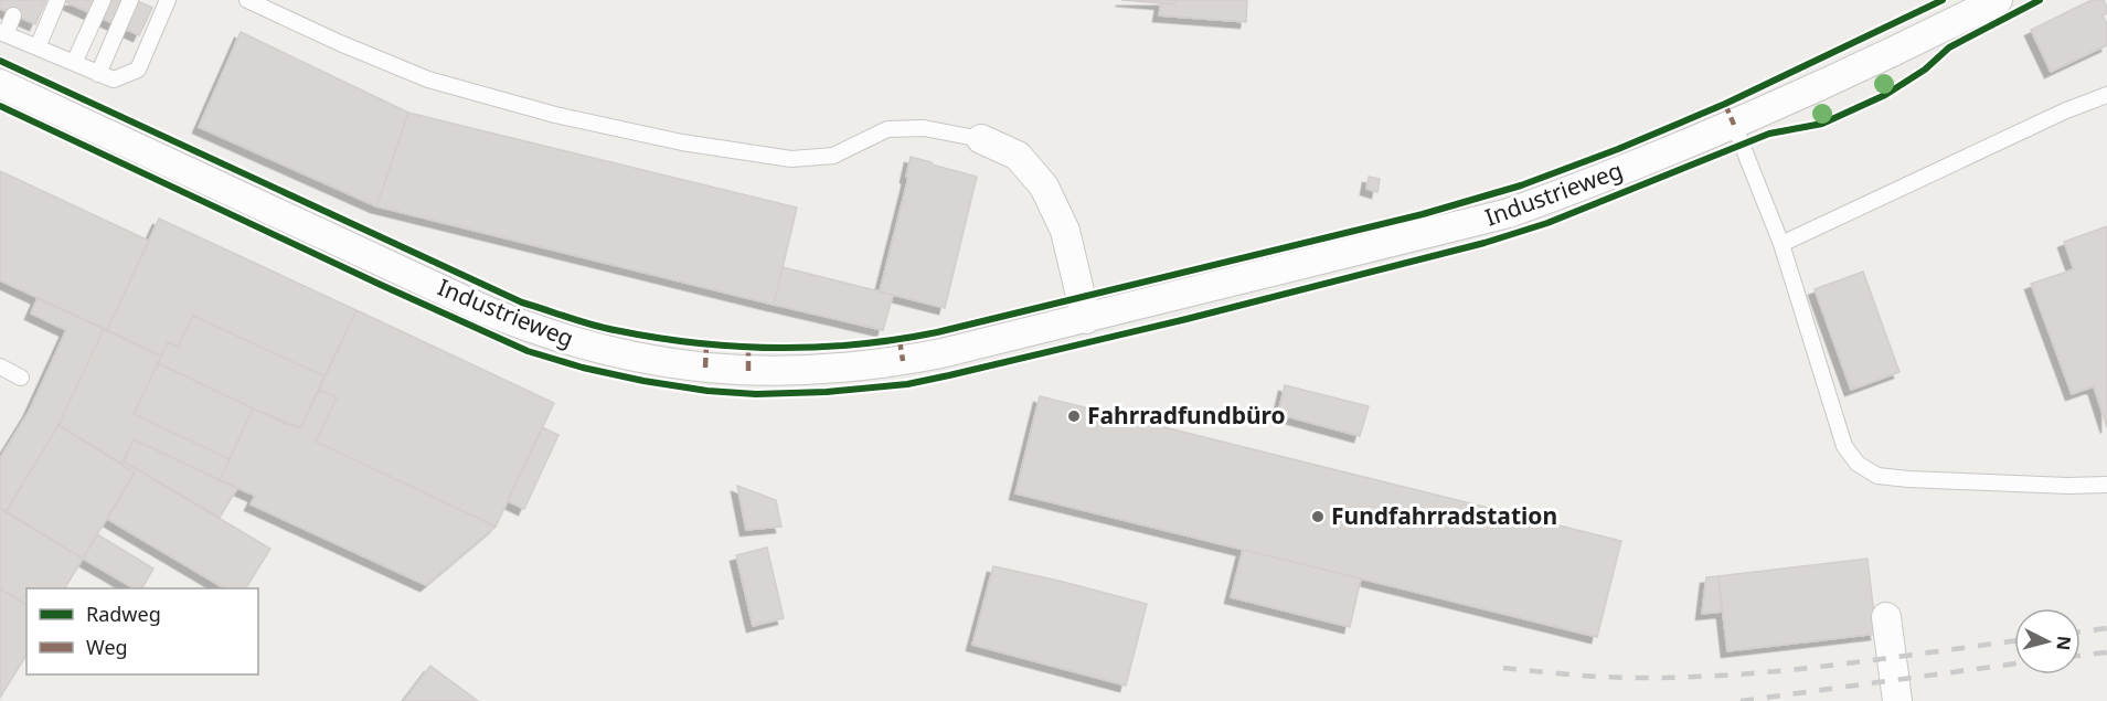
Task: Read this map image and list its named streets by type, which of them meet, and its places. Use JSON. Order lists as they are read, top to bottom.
{
  "streets": {
    "street": ["Industrieweg"]
  },
  "places": ["Fahrradfundbüro", "Fundfahrradstation"],
  "legend": ["Radweg", "Weg"],
  "north": "right"
}
